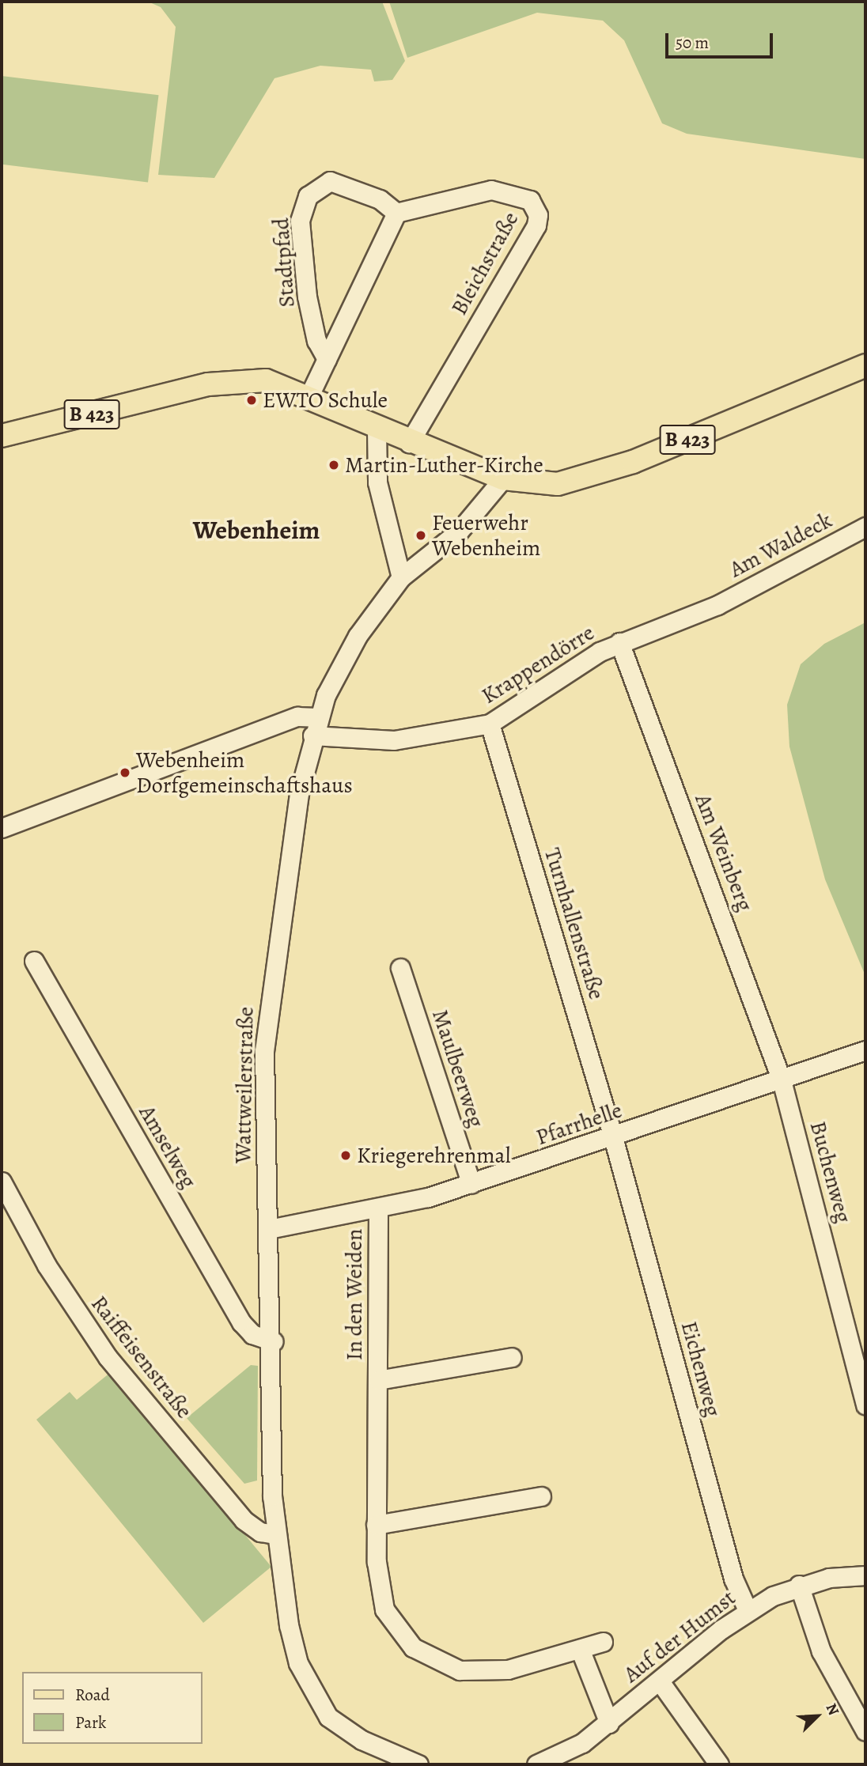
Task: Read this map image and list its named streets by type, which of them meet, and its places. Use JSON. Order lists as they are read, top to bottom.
{
  "streets": {
    "main road": ["B 423"],
    "street": [
      "Stadtpfad",
      "Bleichstraße",
      "Am Waldeck",
      "Krappendörre",
      "Am Weinberg",
      "Turnhallenstraße",
      "Maulbeerweg",
      "Wattweilerstraße",
      "Pfarrhelle",
      "Amselweg",
      "Buchenweg",
      "In den Weiden",
      "Raiffeisenstraße",
      "Eichenweg",
      "Auf der Humst"
    ]
  },
  "crossings": [
    ["Stadtpfad", "Bleichstraße"],
    ["Bleichstraße", "B 423"],
    ["B 423", "Wattweilerstraße"],
    ["Am Waldeck", "Krappendörre"],
    ["Krappendörre", "Am Weinberg"],
    ["Krappendörre", "Turnhallenstraße"],
    ["Krappendörre", "Wattweilerstraße"],
    ["Am Weinberg", "Pfarrhelle"],
    ["Am Weinberg", "Buchenweg"],
    ["Turnhallenstraße", "Pfarrhelle"],
    ["Turnhallenstraße", "Eichenweg"],
    ["Maulbeerweg", "Pfarrhelle"],
    ["Wattweilerstraße", "Pfarrhelle"],
    ["Wattweilerstraße", "Amselweg"],
    ["Wattweilerstraße", "Raiffeisenstraße"],
    ["Pfarrhelle", "Buchenweg"],
    ["Pfarrhelle", "In den Weiden"],
    ["Pfarrhelle", "Eichenweg"],
    ["Eichenweg", "Auf der Humst"]
  ],
  "districts": ["Webenheim"],
  "places": [
    "EWTO Schule",
    "Martin-Luther-Kirche",
    "Feuerwehr Webenheim",
    "Webenheim Dorfgemeinschaftshaus",
    "Kriegerehrenmal"
  ],
  "legend": ["Road", "Park"],
  "scale_bar": "50 m",
  "north": "top right"
}
